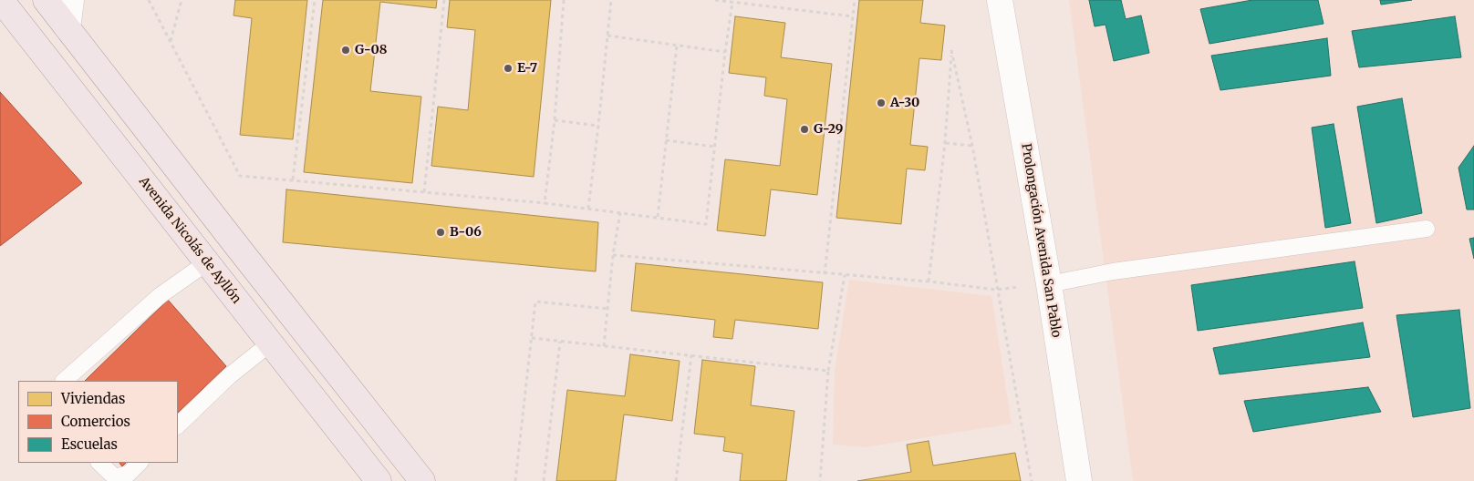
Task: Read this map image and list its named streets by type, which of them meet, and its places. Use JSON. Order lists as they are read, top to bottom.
{
  "streets": {
    "main road": ["Avenida Nicolás de Ayllón"],
    "street": ["Prolongación Avenida San Pablo"]
  },
  "places": [
    "G-08",
    "E-7",
    "A-30",
    "G-29",
    "B-06"
  ],
  "legend": ["Viviendas", "Comercios", "Escuelas"]
}
